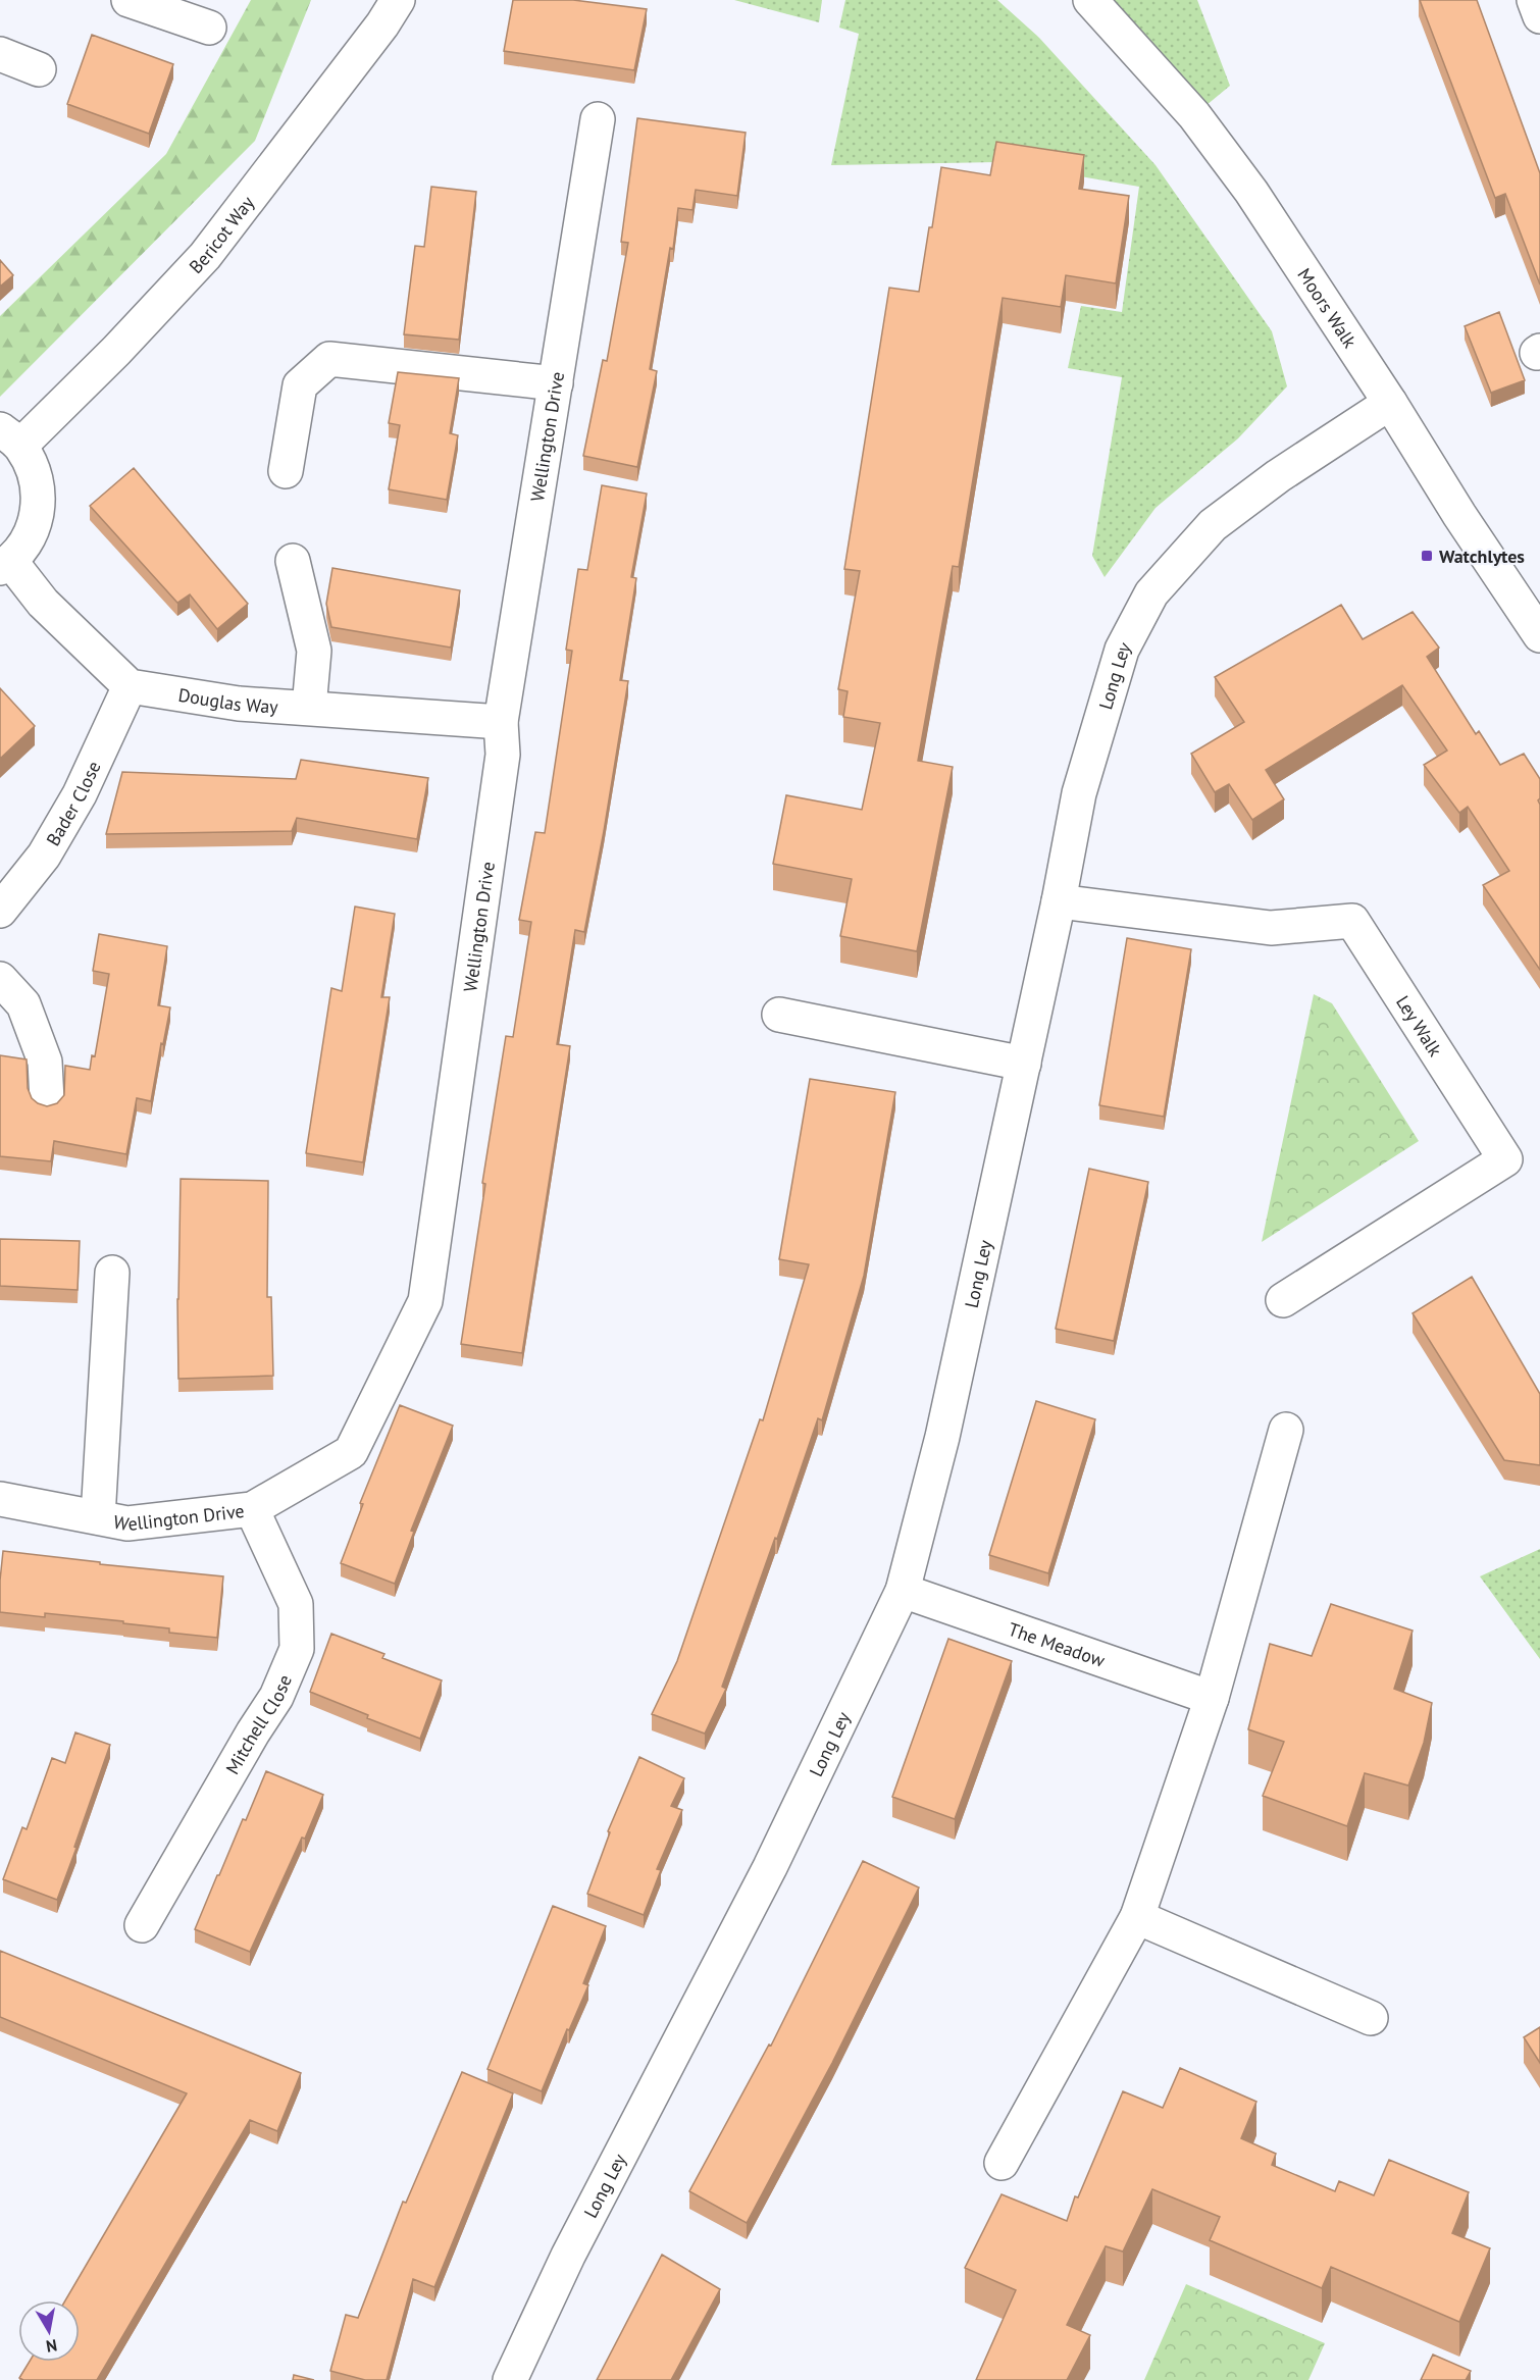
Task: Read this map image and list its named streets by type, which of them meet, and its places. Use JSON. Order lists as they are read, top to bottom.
{
  "streets": {
    "street": [
      "Bericot Way",
      "Moors Walk",
      "Wellington Drive",
      "Long Ley",
      "Douglas Way",
      "Bader Close",
      "Ley Walk",
      "The Meadow",
      "Mitchell Close"
    ]
  },
  "crossings": [
    ["Moors Walk", "Long Ley"],
    ["Wellington Drive", "Douglas Way"],
    ["Wellington Drive", "Mitchell Close"],
    ["Long Ley", "Ley Walk"],
    ["Long Ley", "The Meadow"],
    ["Douglas Way", "Bader Close"]
  ],
  "places": {
    "transit": ["Watchlytes"]
  },
  "north": "bottom"
}
